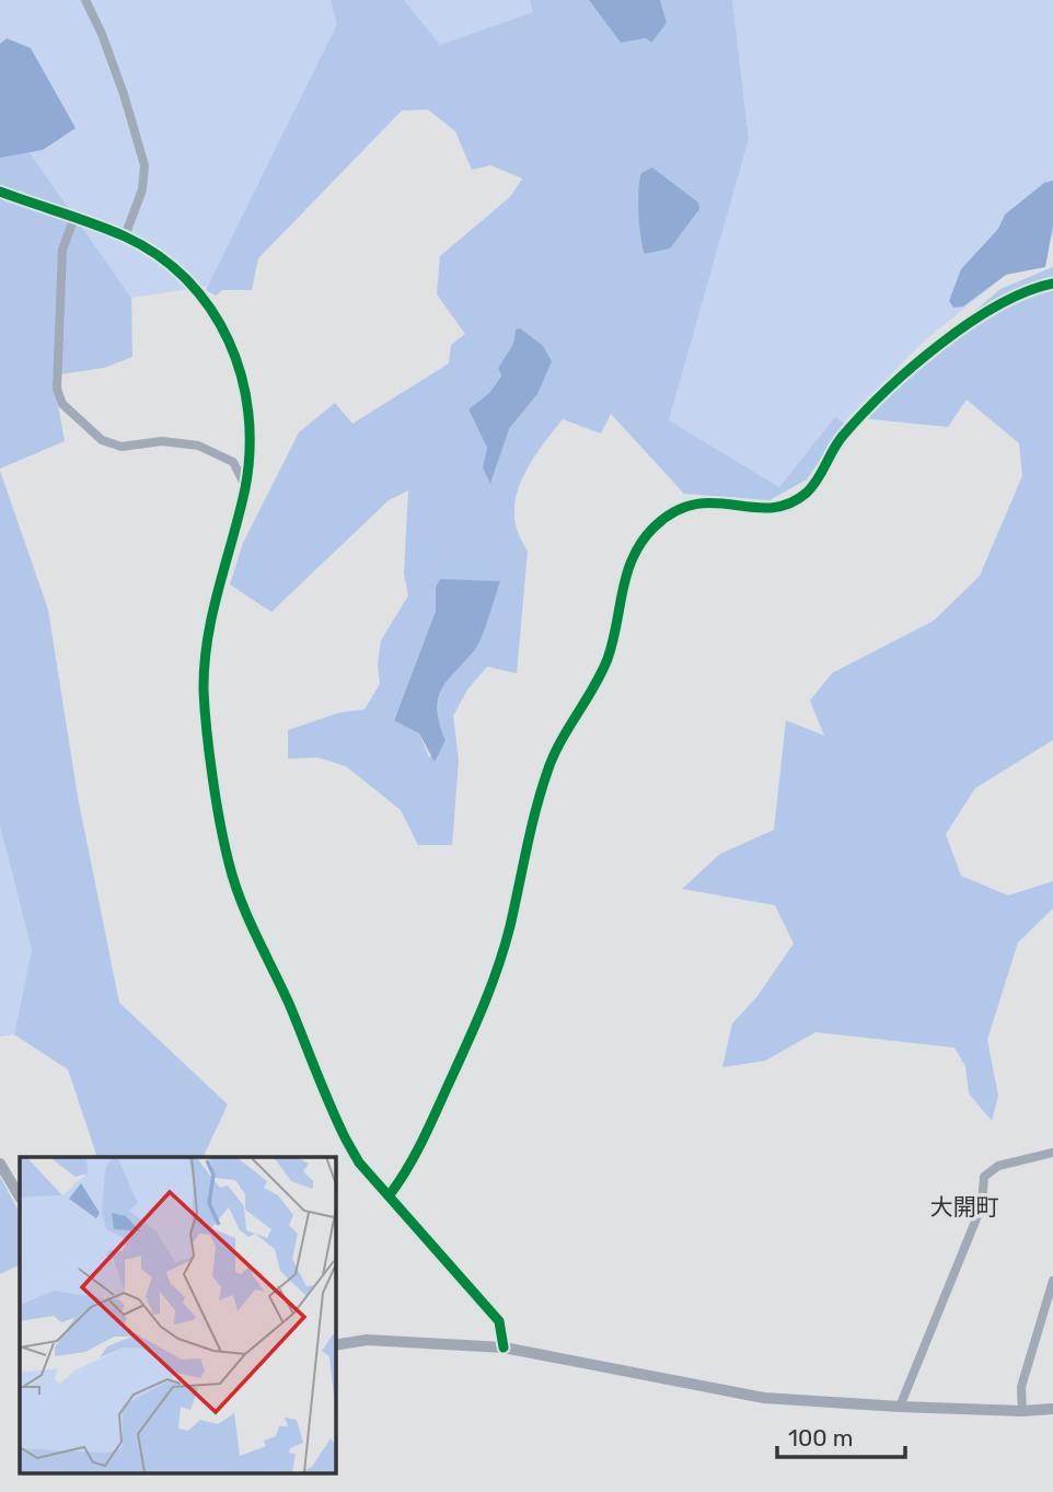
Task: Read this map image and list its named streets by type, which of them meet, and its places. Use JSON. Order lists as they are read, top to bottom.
{
  "districts": ["大開町"],
  "scale_bar": "100 m"
}
